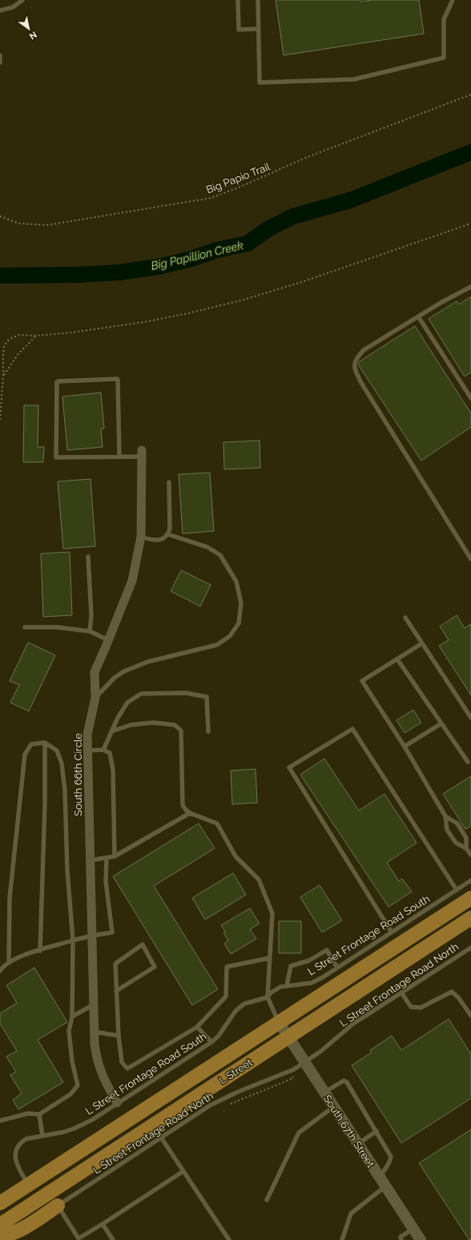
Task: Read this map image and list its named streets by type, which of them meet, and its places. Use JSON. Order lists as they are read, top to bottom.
{
  "streets": {
    "main road": ["L Street"],
    "street": ["South 66th Circle", "South 67th Street"],
    "lane": ["L Street Frontage Road South", "L Street Frontage Road North"],
    "path": ["Big Papio Trail"]
  },
  "crossings": [
    ["South 66th Circle", "L Street Frontage Road South"],
    ["L Street Frontage Road South", "L Street"],
    ["L Street Frontage Road North", "South 67th Street"],
    ["L Street", "South 67th Street"]
  ],
  "water": ["Big Papillion Creek"],
  "north": "bottom right"
}
